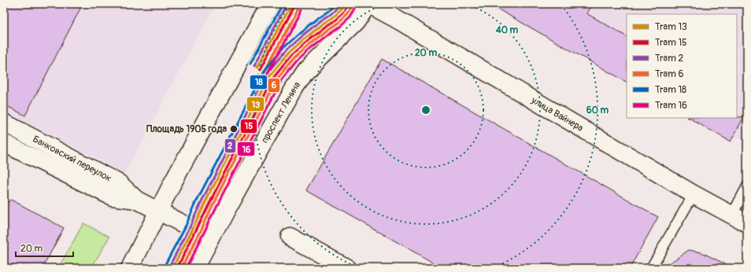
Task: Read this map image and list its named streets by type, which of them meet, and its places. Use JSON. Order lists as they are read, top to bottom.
{
  "streets": {
    "street": ["проспект Ленина", "улица Вайнера", "Банковский переулок"]
  },
  "crossings": [
    ["проспект Ленина", "улица Вайнера"],
    ["проспект Ленина", "Банковский переулок"]
  ],
  "places": ["Площадь 1905 года"],
  "lines": [
    "tram line 13",
    "tram line 2",
    "tram line 18",
    "tram line 15",
    "tram line 6",
    "tram line 16"
  ],
  "legend": [
    "Tram 13",
    "Tram 15",
    "Tram 2",
    "Tram 6",
    "Tram 18",
    "Tram 16"
  ],
  "scale_bar": "20 m",
  "rings": ["40 m", "20 m", "60 m"]
}
